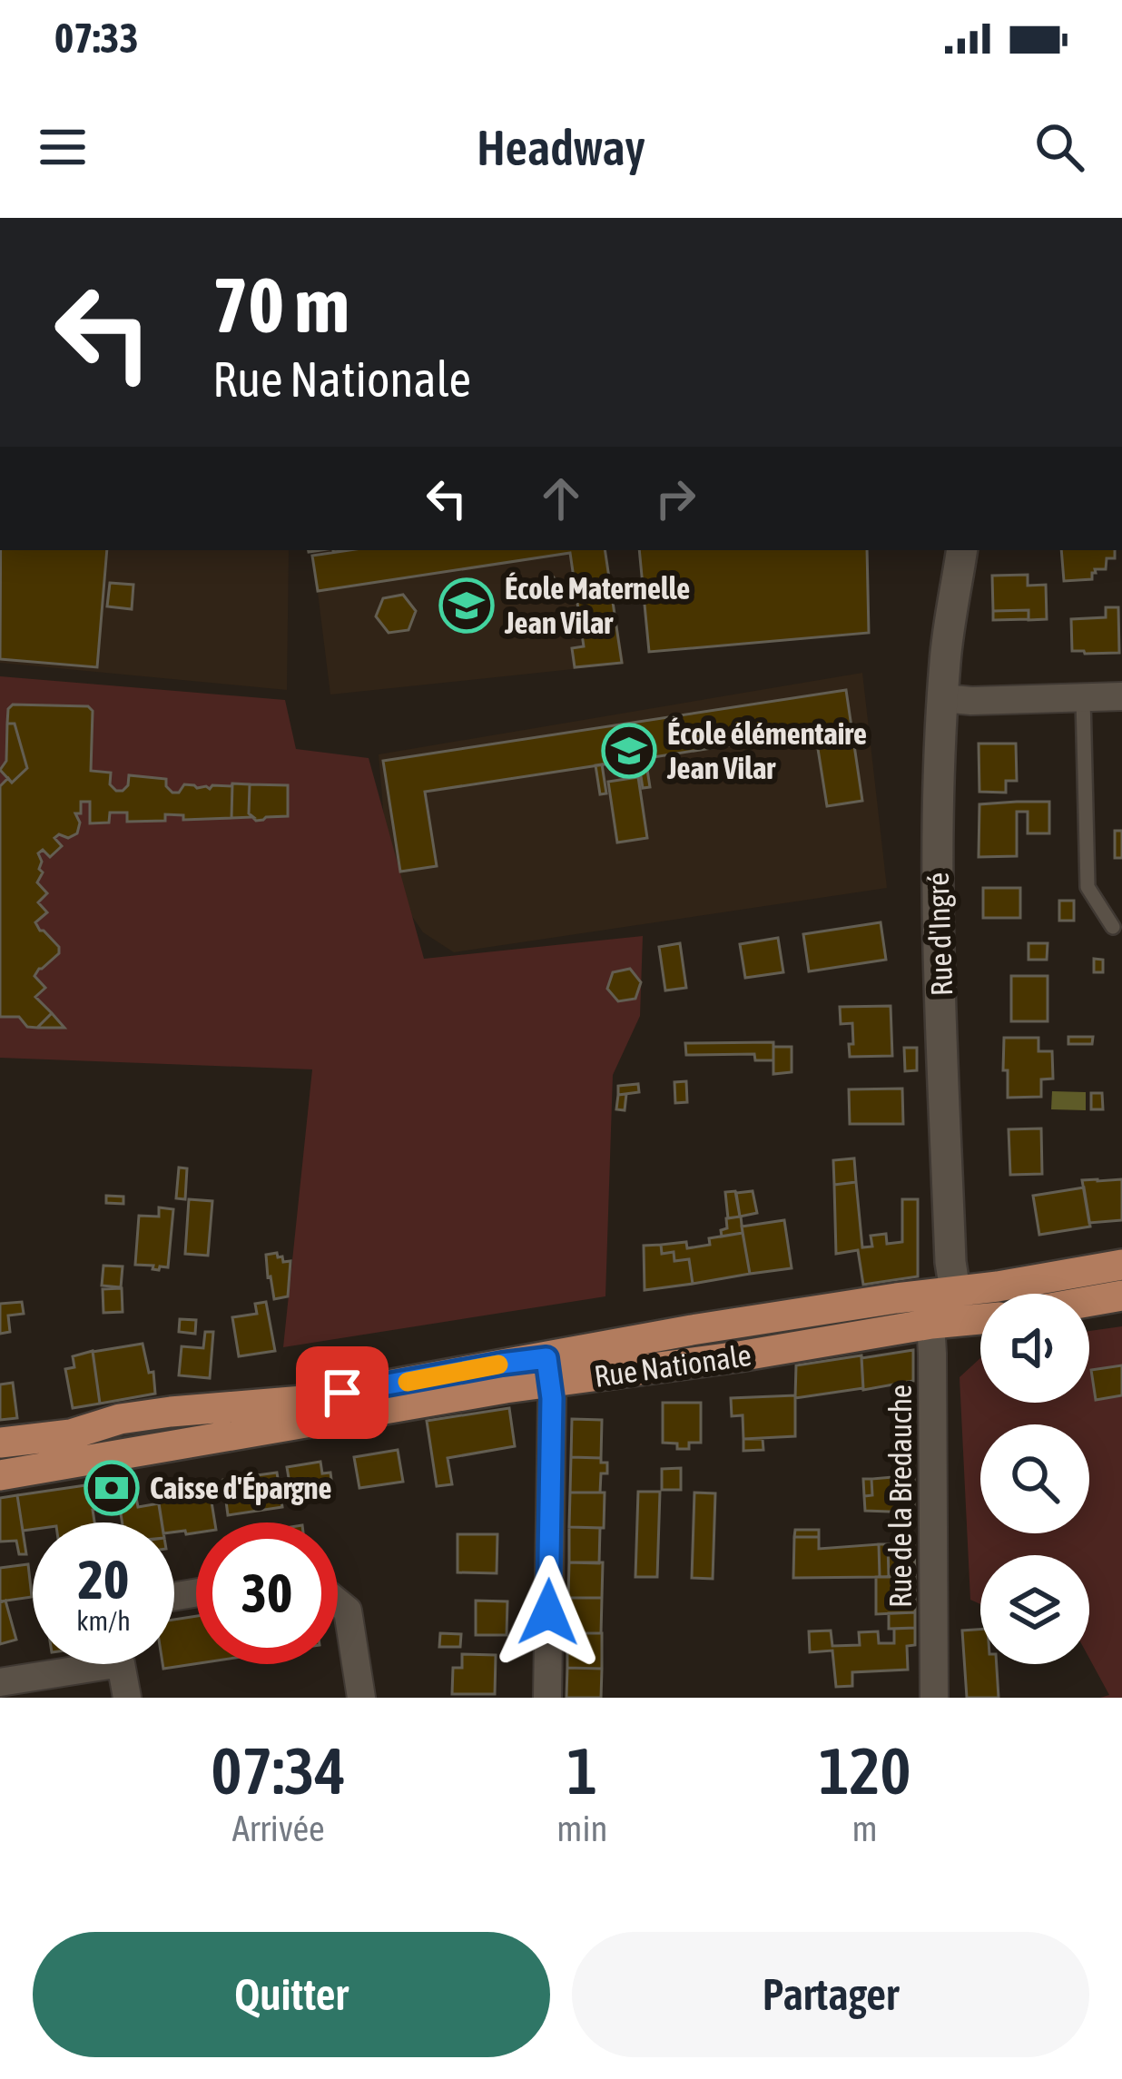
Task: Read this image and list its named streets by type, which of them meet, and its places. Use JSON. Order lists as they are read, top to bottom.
{
  "streets": {
    "main road": ["Rue Nationale"],
    "street": ["Rue d'Ingré", "Rue de la Bredauche"]
  },
  "crossings": [
    ["Rue d'Ingré", "Rue Nationale"],
    ["Rue d'Ingré", "Rue de la Bredauche"],
    ["Rue Nationale", "Rue de la Bredauche"]
  ],
  "places": {
    "school or university": ["École Maternelle Jean Vilar", "École élémentaire Jean Vilar"],
    "bank": ["Caisse d'Épargne"]
  },
  "page": {
    "status": "07:33",
    "header": "Headway",
    "turn": ["70 m", "Rue Nationale"],
    "speed": "20 km/h",
    "limit": "30",
    "eta": [
      "07:34",
      "Arrivée",
      "1",
      "min",
      "120",
      "m"
    ],
    "buttons": ["Quitter", "Partager"]
  }
}
